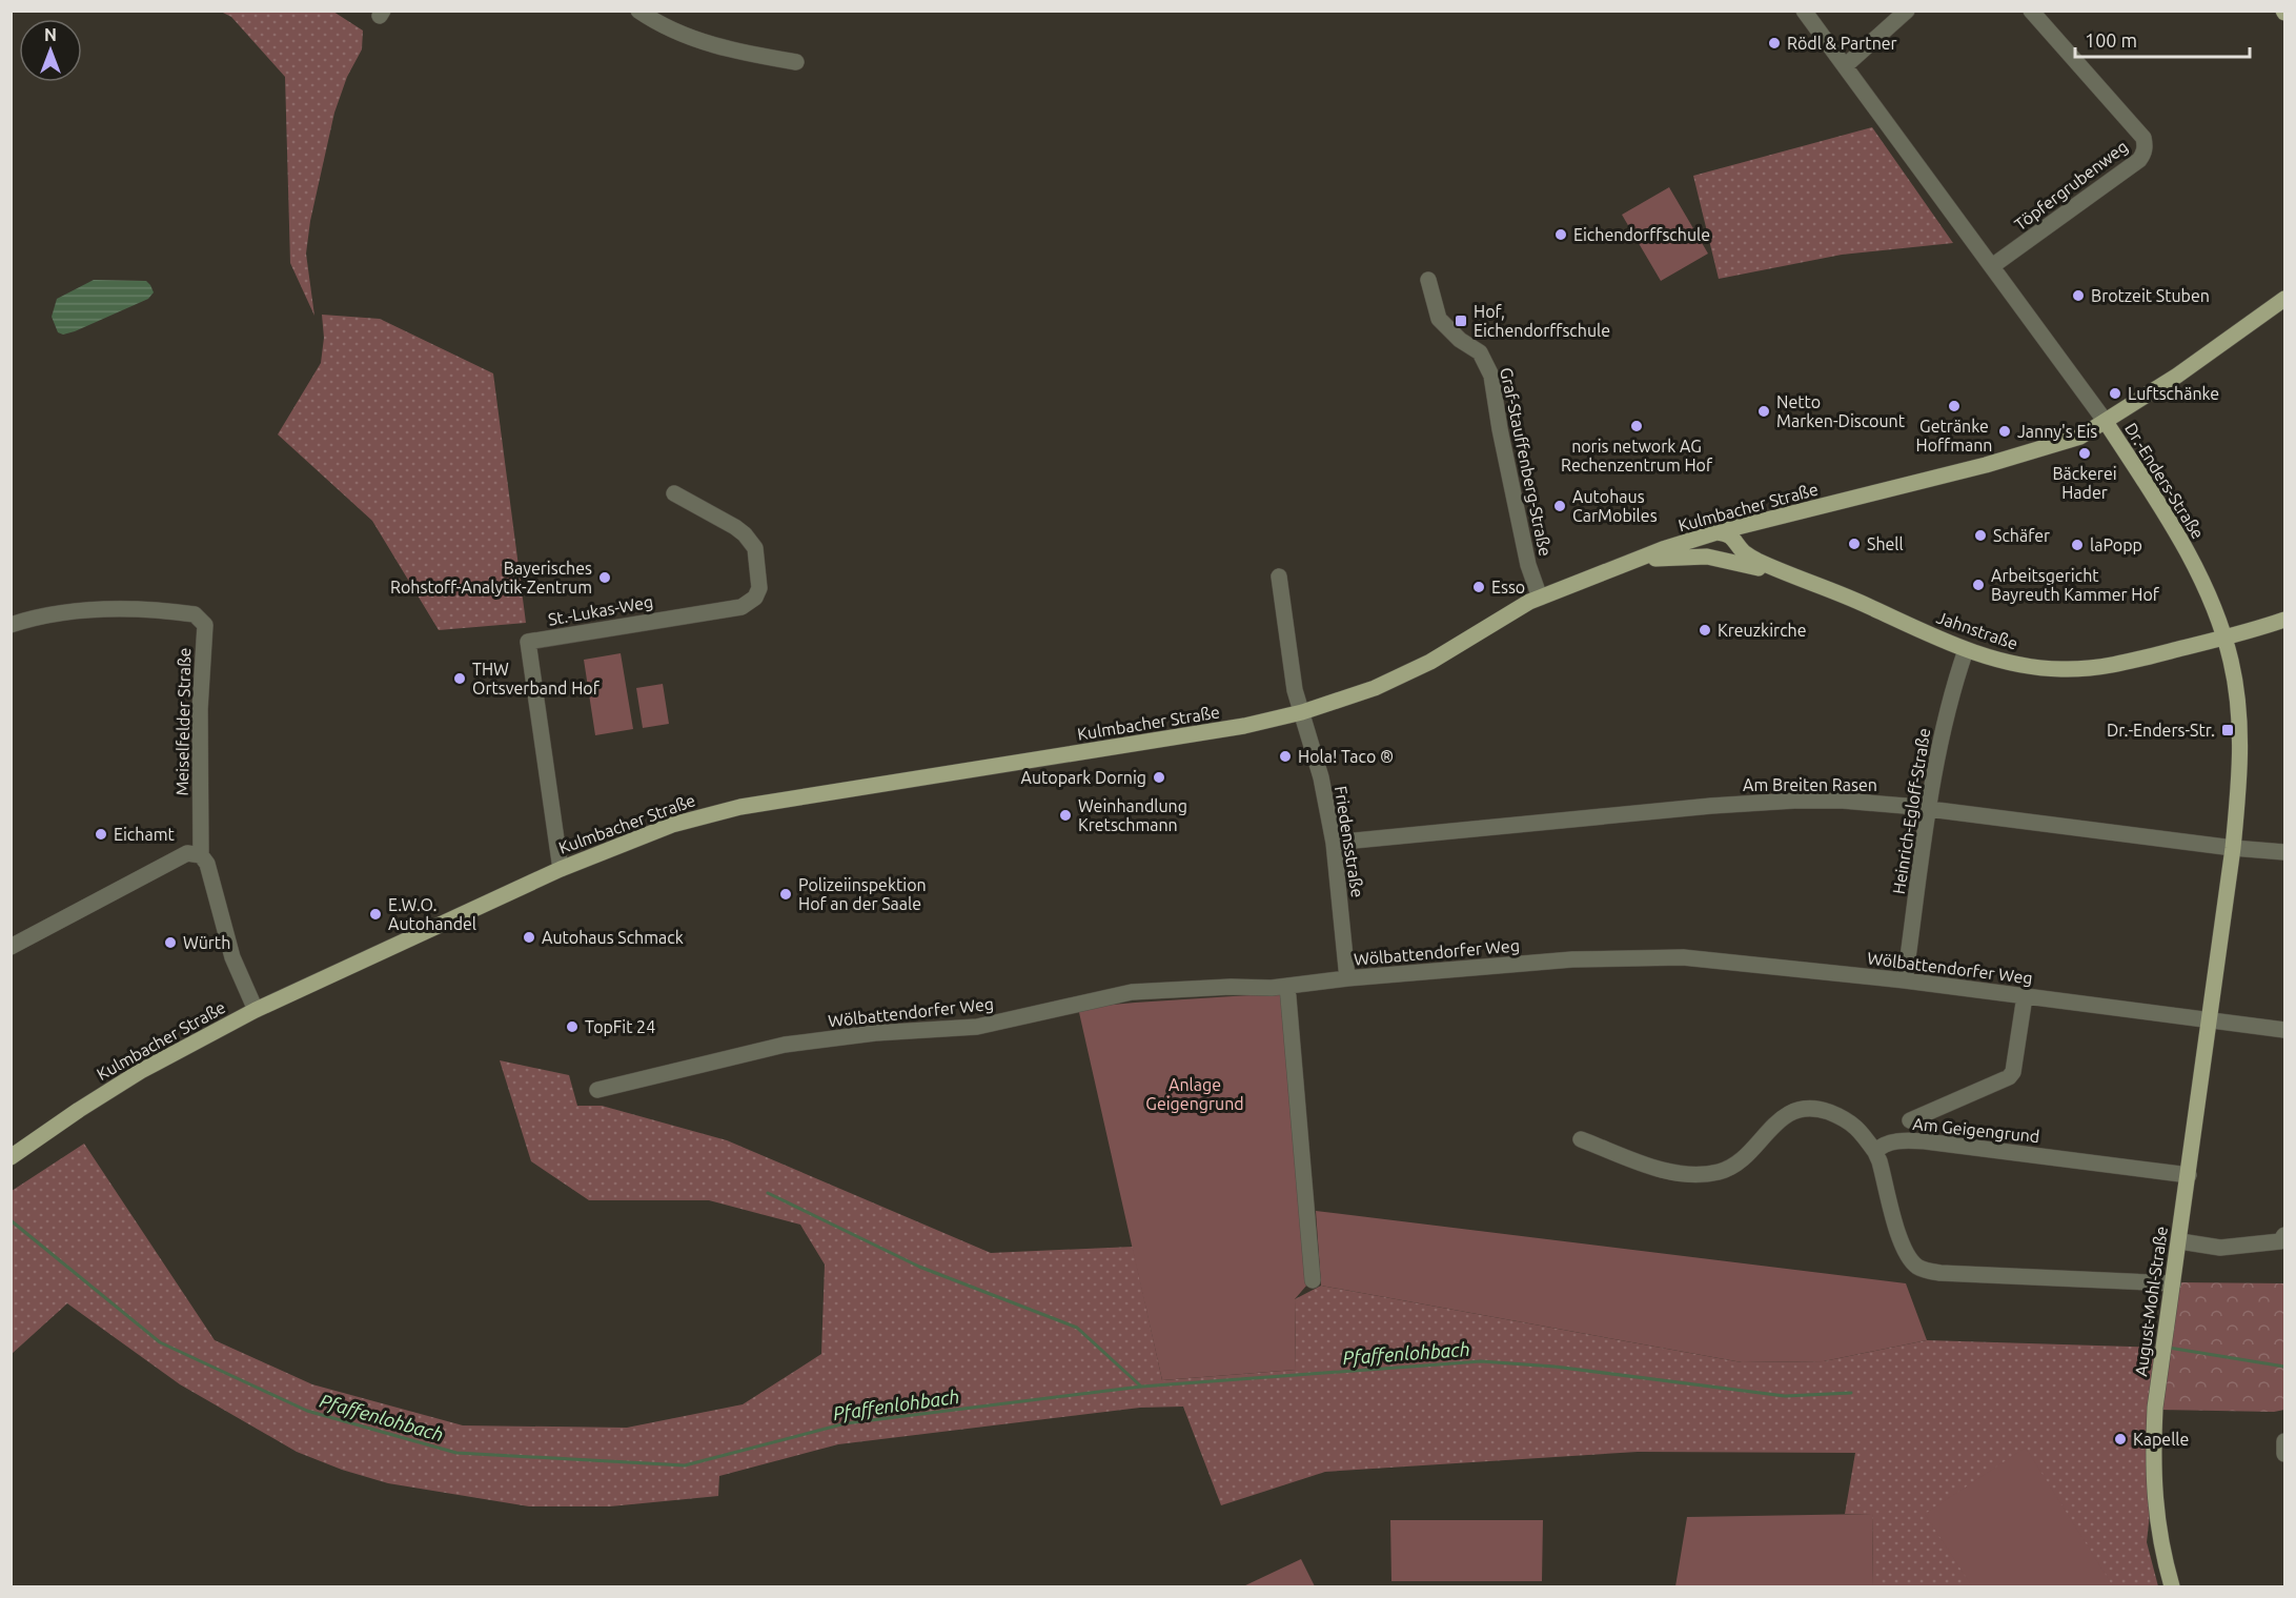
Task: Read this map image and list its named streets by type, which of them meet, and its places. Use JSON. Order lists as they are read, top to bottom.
{
  "streets": {
    "main road": [
      "Dr.-Enders-Straße",
      "Kulmbacher Straße",
      "Jahnstraße",
      "August-Mohl-Straße"
    ],
    "street": [
      "Töpfergrubenweg",
      "Graf-Stauffenberg-Straße",
      "St.-Lukas-Weg",
      "Meiselfelder Straße",
      "Am Breiten Rasen",
      "Heinrich-Egloff-Straße",
      "Friedensstraße",
      "Wölbattendorfer Weg",
      "Am Geigengrund"
    ]
  },
  "crossings": [
    ["Töpfergrubenweg", "Dr.-Enders-Straße"],
    ["Graf-Stauffenberg-Straße", "Kulmbacher Straße"],
    ["Dr.-Enders-Straße", "Kulmbacher Straße"],
    ["Dr.-Enders-Straße", "Jahnstraße"],
    ["Dr.-Enders-Straße", "Am Breiten Rasen"],
    ["Dr.-Enders-Straße", "Wölbattendorfer Weg"],
    ["Dr.-Enders-Straße", "August-Mohl-Straße"],
    ["Kulmbacher Straße", "St.-Lukas-Weg"],
    ["Kulmbacher Straße", "Jahnstraße"],
    ["Kulmbacher Straße", "Meiselfelder Straße"],
    ["Kulmbacher Straße", "Friedensstraße"],
    ["Jahnstraße", "Heinrich-Egloff-Straße"],
    ["Am Breiten Rasen", "Heinrich-Egloff-Straße"],
    ["Am Breiten Rasen", "Friedensstraße"],
    ["Heinrich-Egloff-Straße", "Wölbattendorfer Weg"],
    ["Friedensstraße", "Wölbattendorfer Weg"],
    ["Wölbattendorfer Weg", "Am Geigengrund"],
    ["Wölbattendorfer Weg", "August-Mohl-Straße"],
    ["Am Geigengrund", "August-Mohl-Straße"]
  ],
  "water": ["Pfaffenlohbach"],
  "parks": ["Anlage Geigengrund"],
  "places": {
    "other": [
      "Rödl & Partner",
      "Eichendorffschule",
      "Brotzeit Stuben",
      "Luftschänke",
      "Getränke Hoffmann",
      "Netto Marken-Discount",
      "noris network AG Rechenzentrum Hof",
      "Janny's Eis",
      "Bäckerei Hader",
      "Autohaus CarMobiles",
      "Schäfer",
      "Shell",
      "laPopp",
      "Bayerisches Rohstoff-Analytik-Zentrum",
      "Arbeitsgericht Bayreuth Kammer Hof",
      "Esso",
      "Kreuzkirche",
      "THW Ortsverband Hof",
      "Hola! Taco ®",
      "Autopark Dornig",
      "Weinhandlung Kretschmann",
      "Eichamt",
      "Polizeiinspektion Hof an der Saale",
      "E.W.O. Autohandel",
      "Autohaus Schmack",
      "Würth",
      "TopFit 24",
      "Kapelle"
    ],
    "transit": ["Hof, Eichendorffschule", "Dr.-Enders-Str."]
  },
  "scale_bar": "100 m",
  "north": "top"
}
